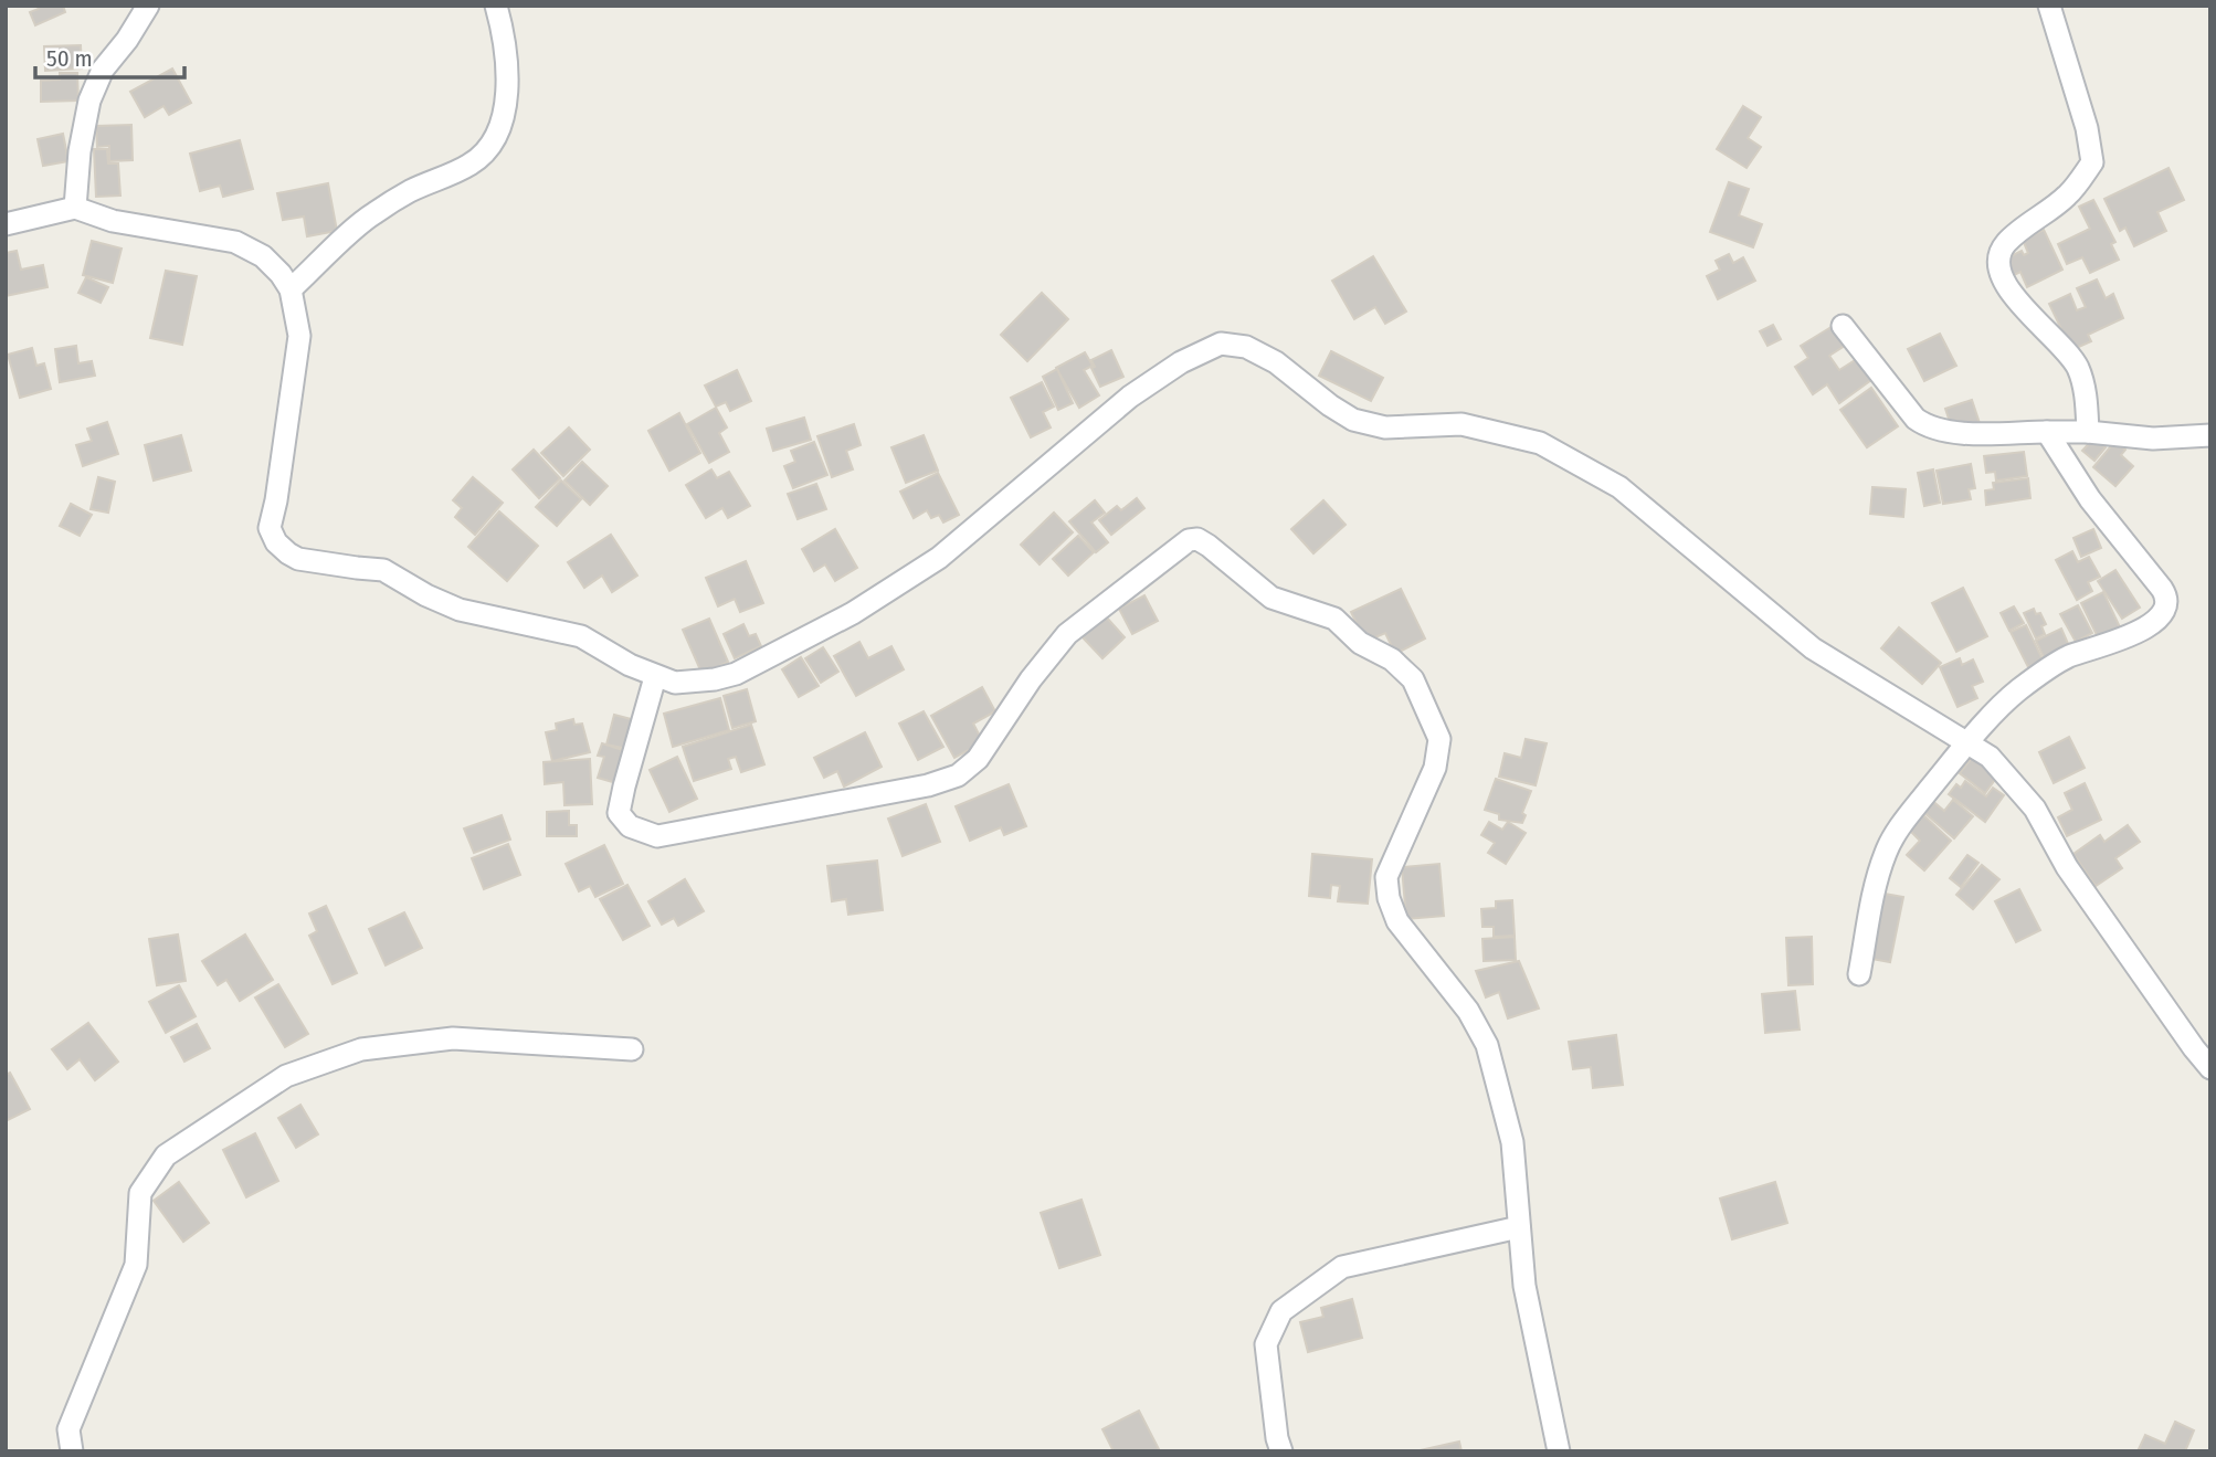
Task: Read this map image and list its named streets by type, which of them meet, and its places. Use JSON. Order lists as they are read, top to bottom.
{
  "scale_bar": "50 m"
}
